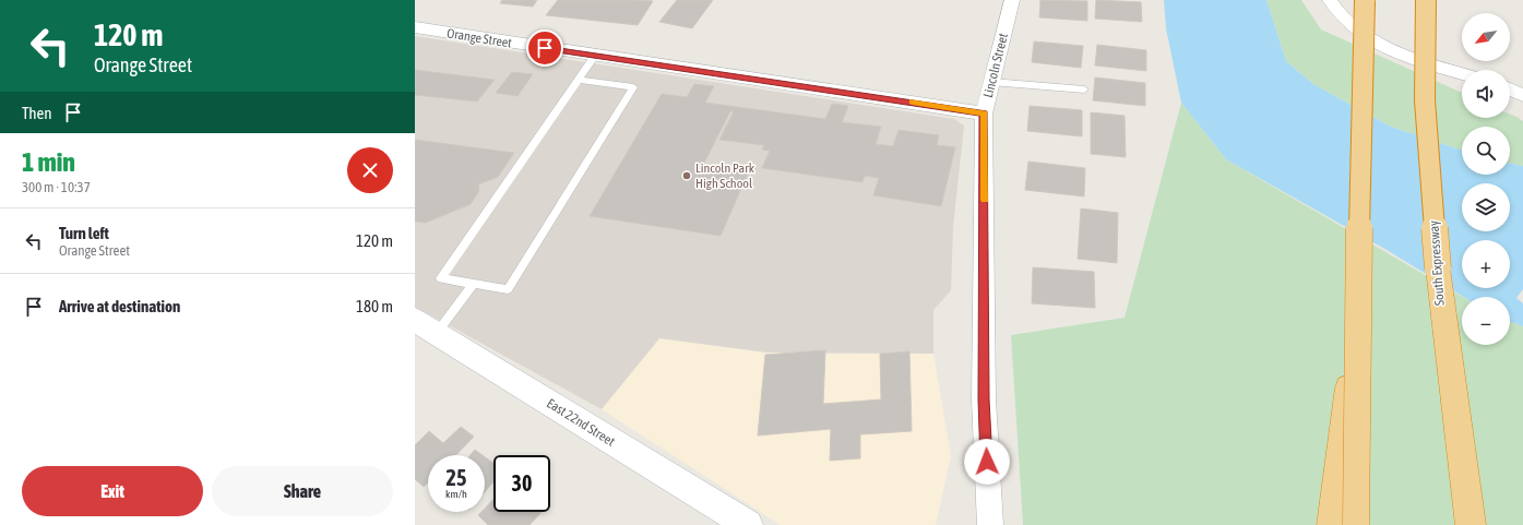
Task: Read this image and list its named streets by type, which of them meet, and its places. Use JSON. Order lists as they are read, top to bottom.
{
  "streets": {
    "highway": ["South Expressway"],
    "street": ["Orange Street", "Lincoln Street", "East 22nd Street"]
  },
  "crossings": [
    ["Orange Street", "Lincoln Street"]
  ],
  "places": ["Lincoln Park High School"],
  "north": "bottom left",
  "page": {
    "turn": ["120 m", "Orange Street"],
    "map_buttons": ["+", "−"],
    "then": "Then",
    "heading": ["1 min", "300 m · 10:37"],
    "list": [
      {
        "name": "Turn left",
        "note": "Orange Street",
        "value": "120 m"
      },
      {
        "name": "Arrive at destination",
        "value": "180 m"
      }
    ],
    "speed": "25 km/h",
    "limit": "30",
    "buttons": ["Exit", "Share"]
  }
}
